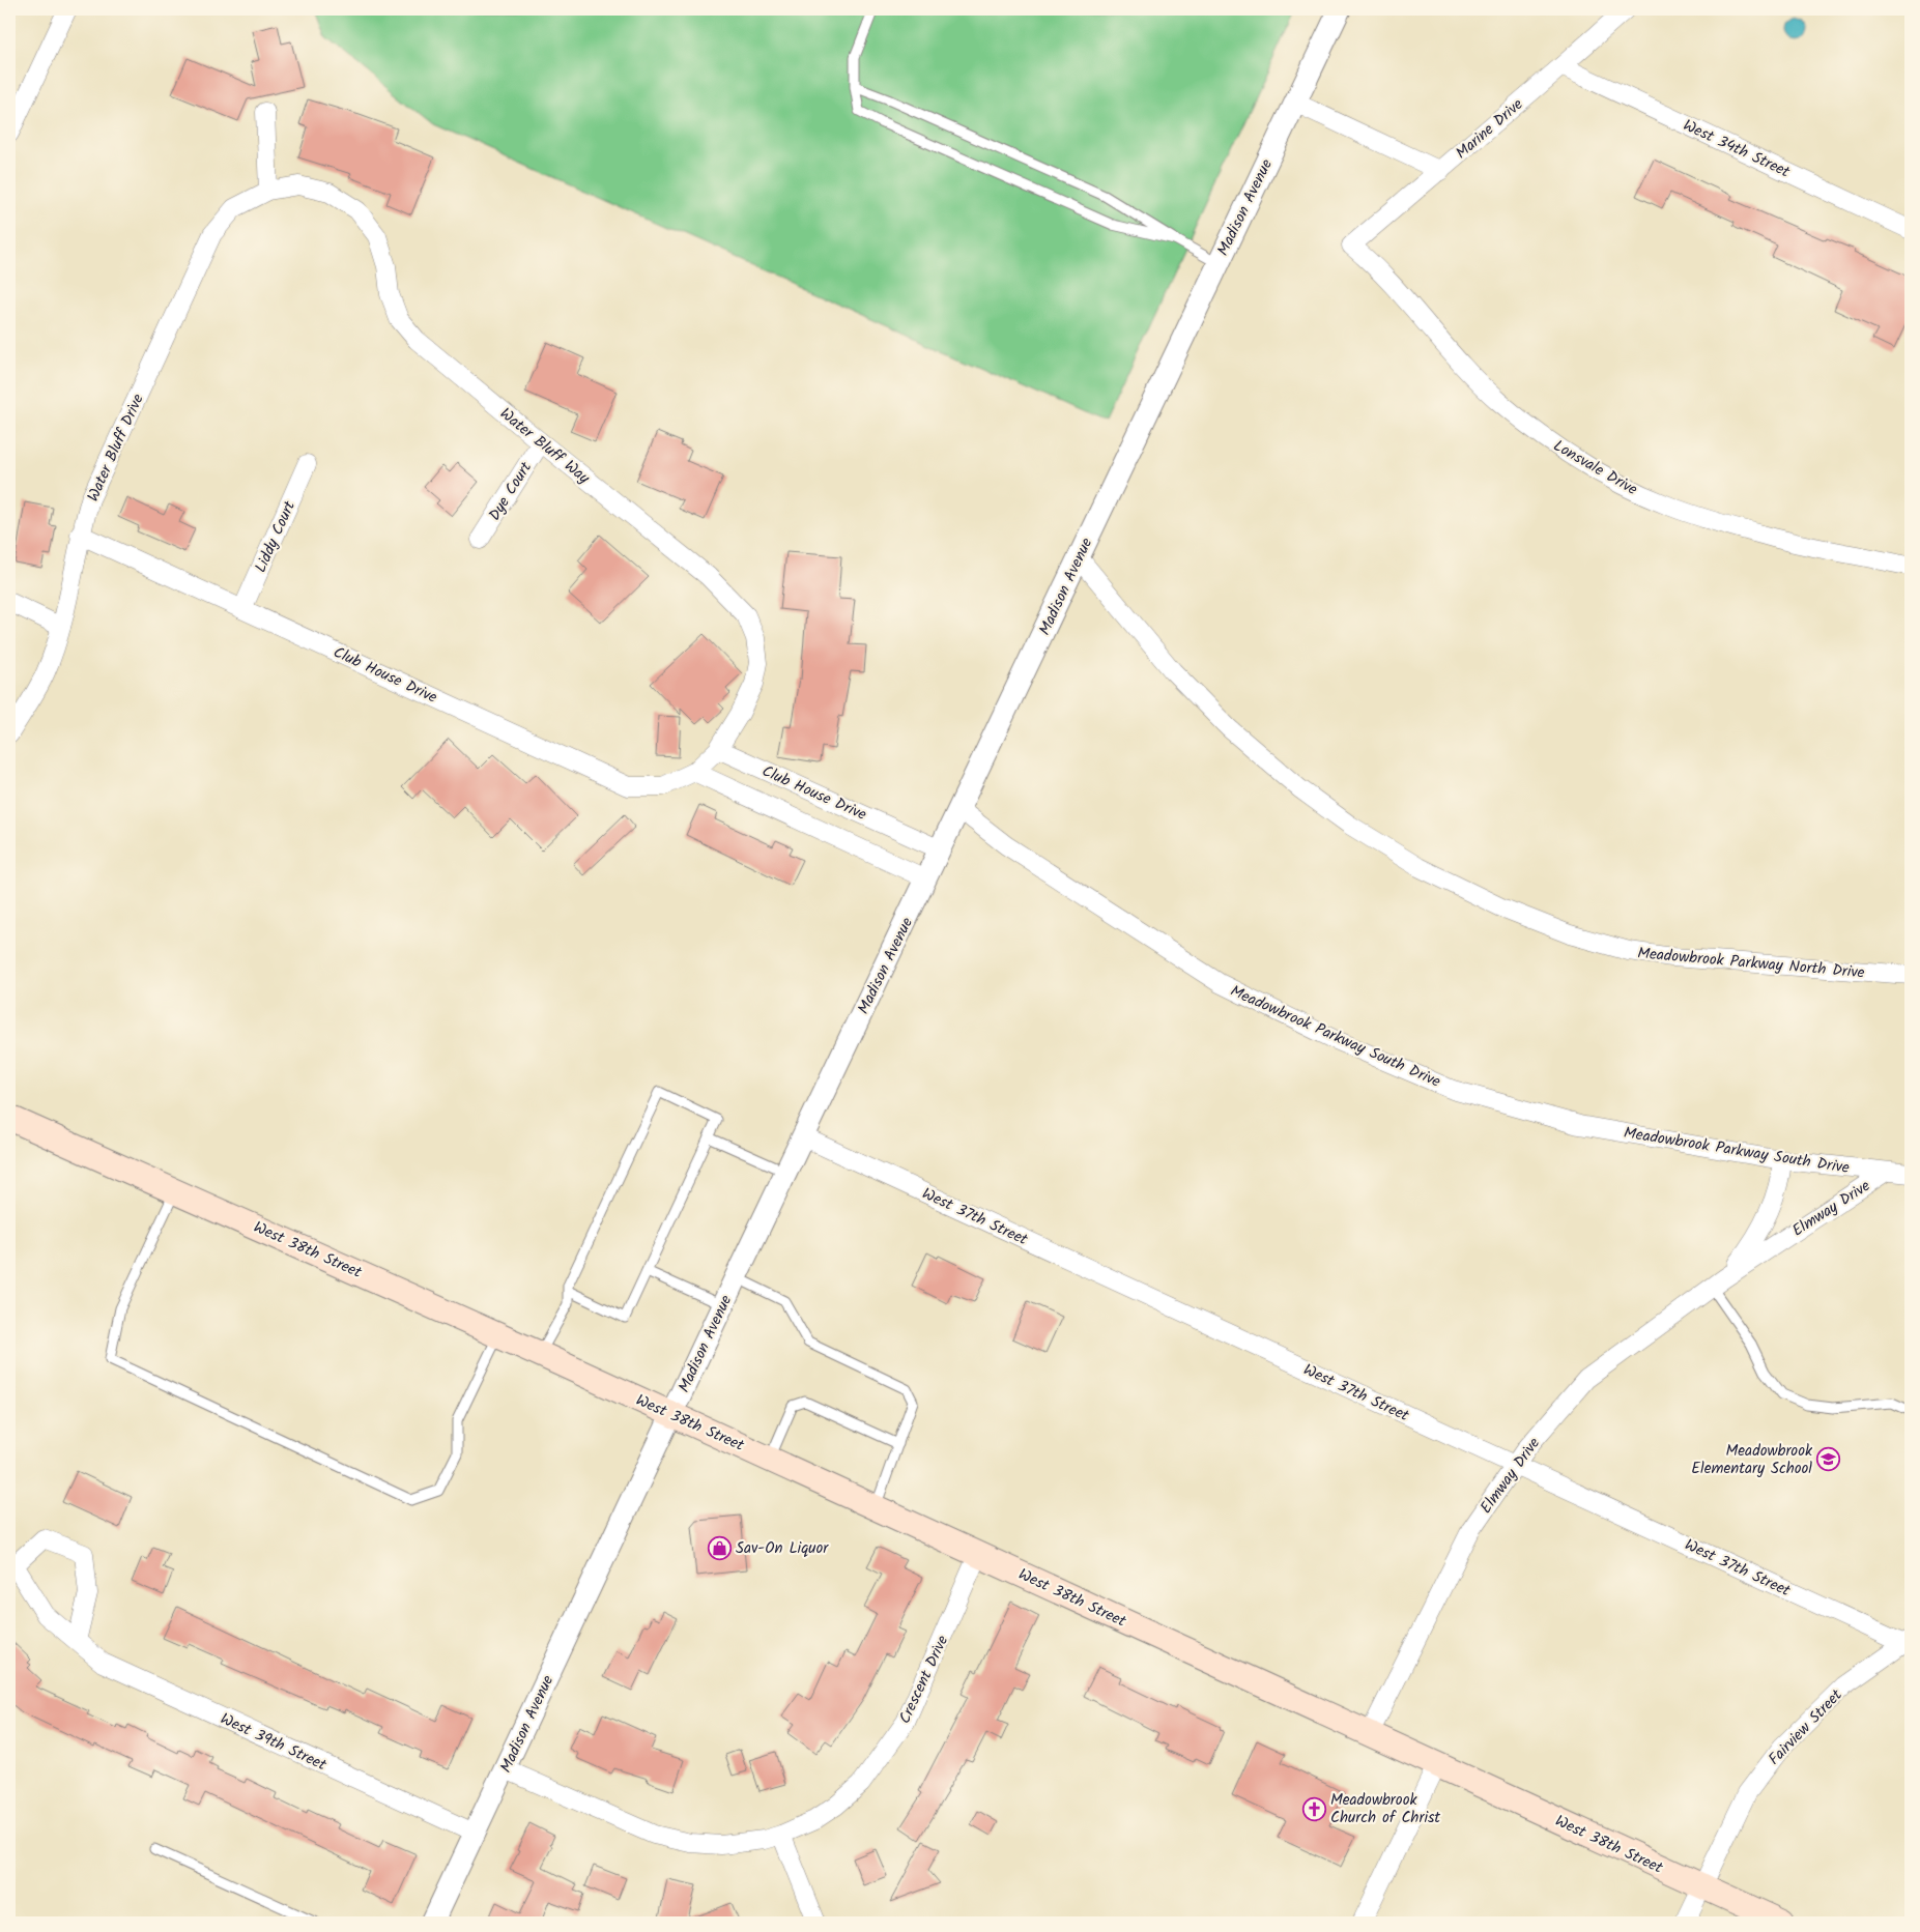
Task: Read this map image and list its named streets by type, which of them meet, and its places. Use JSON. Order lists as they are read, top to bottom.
{
  "streets": {
    "main road": ["West 38th Street"],
    "street": [
      "Marine Drive",
      "West 34th Street",
      "Madison Avenue",
      "Water Bluff Way",
      "Water Bluff Drive",
      "Lonsvale Drive",
      "Dye Court",
      "Liddy Court",
      "Club House Drive",
      "Meadowbrook Parkway North Drive",
      "Meadowbrook Parkway South Drive",
      "Elmway Drive",
      "West 37th Street",
      "Crescent Drive",
      "Fairview Street",
      "West 39th Street"
    ]
  },
  "crossings": [
    ["Marine Drive", "West 34th Street"],
    ["Marine Drive", "Lonsvale Drive"],
    ["Madison Avenue", "Club House Drive"],
    ["Madison Avenue", "Meadowbrook Parkway North Drive"],
    ["Madison Avenue", "Meadowbrook Parkway South Drive"],
    ["Madison Avenue", "West 37th Street"],
    ["Madison Avenue", "West 38th Street"],
    ["Madison Avenue", "Crescent Drive"],
    ["Madison Avenue", "West 39th Street"],
    ["Water Bluff Way", "Water Bluff Drive"],
    ["Water Bluff Way", "Dye Court"],
    ["Water Bluff Way", "Club House Drive"],
    ["Water Bluff Drive", "Club House Drive"],
    ["Liddy Court", "Club House Drive"],
    ["Meadowbrook Parkway South Drive", "Elmway Drive"],
    ["Elmway Drive", "West 37th Street"],
    ["Elmway Drive", "West 38th Street"],
    ["West 37th Street", "Fairview Street"],
    ["West 38th Street", "Crescent Drive"],
    ["West 38th Street", "Fairview Street"]
  ],
  "places": {
    "school or university": ["Meadowbrook Elementary School"],
    "shop": ["Sav-On Liquor"],
    "church": ["Meadowbrook Church of Christ"]
  }
}
